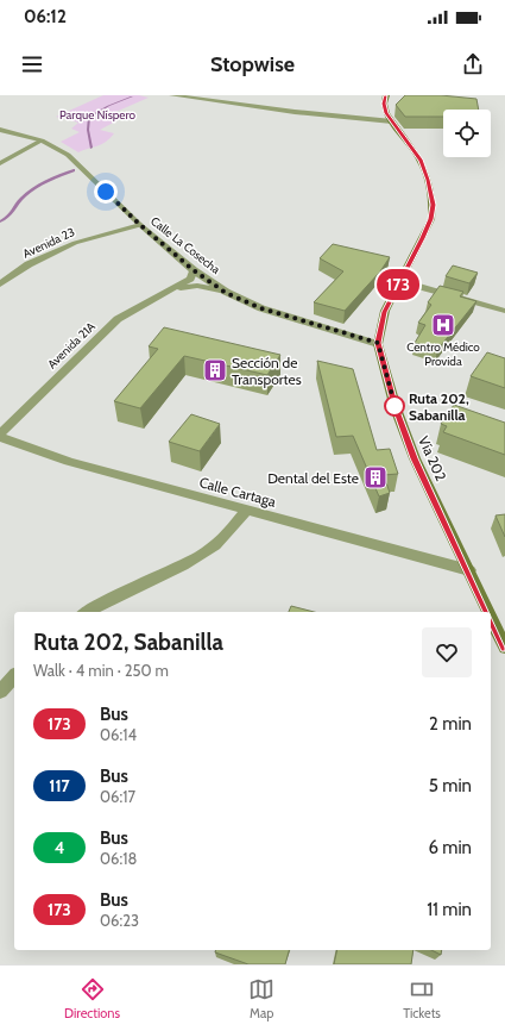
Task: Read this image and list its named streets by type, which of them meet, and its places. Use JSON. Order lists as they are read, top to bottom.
{
  "streets": {
    "main road": ["Vía 202"],
    "street": [
      "Avenida 23",
      "Calle La Cosecha",
      "Avenida 21A",
      "Calle Cartaga"
    ]
  },
  "crossings": [
    ["Avenida 23", "Calle La Cosecha"],
    ["Calle La Cosecha", "Avenida 21A"],
    ["Calle La Cosecha", "Vía 202"],
    ["Avenida 21A", "Calle Cartaga"],
    ["Vía 202", "Calle Cartaga"]
  ],
  "parks": ["Parque Níspero"],
  "places": {
    "hospital": ["Centro Médico Provida"],
    "building": ["Sección de Transportes", "Dental del Este"],
    "other": ["Ruta 202, Sabanilla"]
  },
  "lines": ["bus line 173"],
  "page": {
    "status": "06:12",
    "header": "Stopwise",
    "on_map": "173",
    "heading": ["Ruta 202, Sabanilla", "Walk · 4 min · 250 m"],
    "list": [
      {
        "mark": "173",
        "name": "Bus",
        "note": "06:14",
        "value": "2 min"
      },
      {
        "mark": "117",
        "name": "Bus",
        "note": "06:17",
        "value": "5 min"
      },
      {
        "mark": "4",
        "name": "Bus",
        "note": "06:18",
        "value": "6 min"
      },
      {
        "mark": "173",
        "name": "Bus",
        "note": "06:23",
        "value": "11 min"
      }
    ],
    "tabs": ["Directions", "Map", "Tickets"]
  }
}
